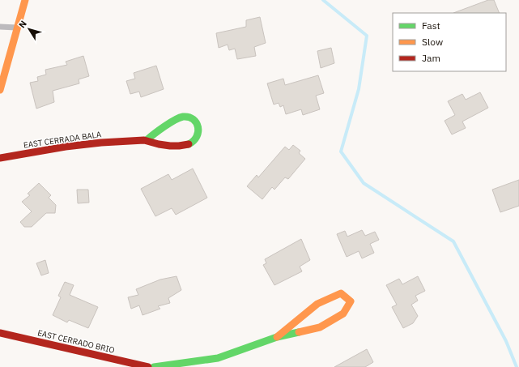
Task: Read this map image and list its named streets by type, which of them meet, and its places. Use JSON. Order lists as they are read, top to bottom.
{
  "streets": {
    "street": ["EAST CERRADA BALA", "EAST CERRADO BRIO"]
  },
  "legend": ["Fast", "Slow", "Jam"],
  "north": "top left"
}
